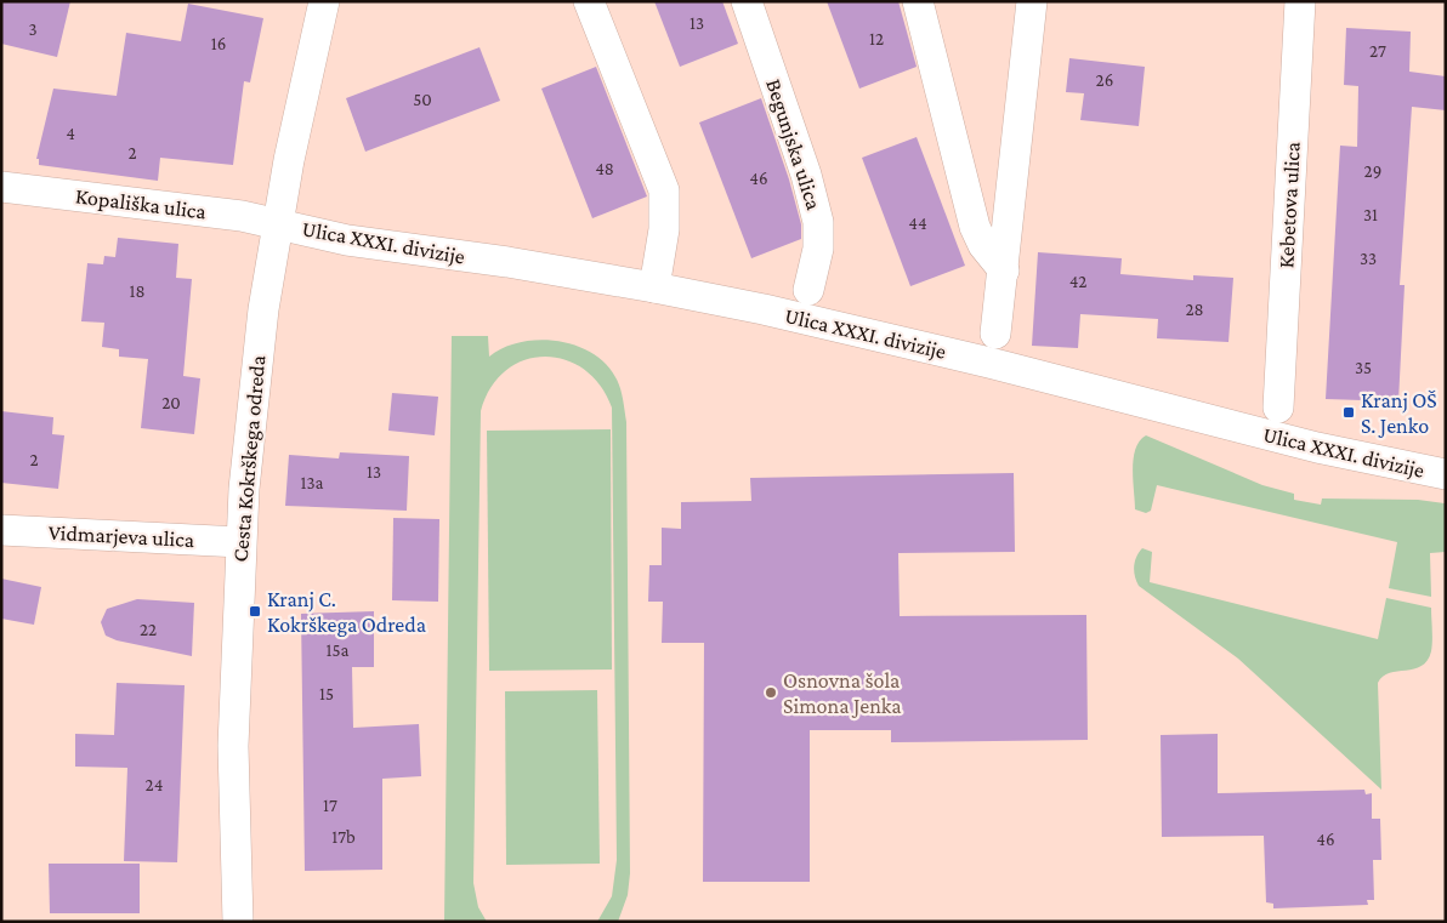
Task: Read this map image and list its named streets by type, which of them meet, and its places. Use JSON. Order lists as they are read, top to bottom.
{
  "streets": {
    "street": [
      "Begunjska ulica",
      "Kopališka ulica",
      "Kebetova ulica",
      "Ulica XXXI. divizije",
      "Cesta Kokrškega odreda",
      "Vidmarjeva ulica"
    ]
  },
  "crossings": [
    ["Kopališka ulica", "Ulica XXXI. divizije"],
    ["Kopališka ulica", "Cesta Kokrškega odreda"],
    ["Ulica XXXI. divizije", "Cesta Kokrškega odreda"],
    ["Cesta Kokrškega odreda", "Vidmarjeva ulica"]
  ],
  "places": {
    "transit": ["Kranj OŠ S. Jenko", "Kranj C. Kokrškega Odreda"],
    "other": ["Osnovna šola Simona Jenka"]
  },
  "house_numbers": [
    "13",
    "3",
    "12",
    "16",
    "27",
    "26",
    "50",
    "4",
    "2",
    "48",
    "29",
    "46",
    "31",
    "44",
    "33",
    "42",
    "18",
    "28",
    "35",
    "20",
    "2",
    "13",
    "13a",
    "22",
    "15a",
    "15",
    "24",
    "17",
    "17b",
    "46"
  ]
}
